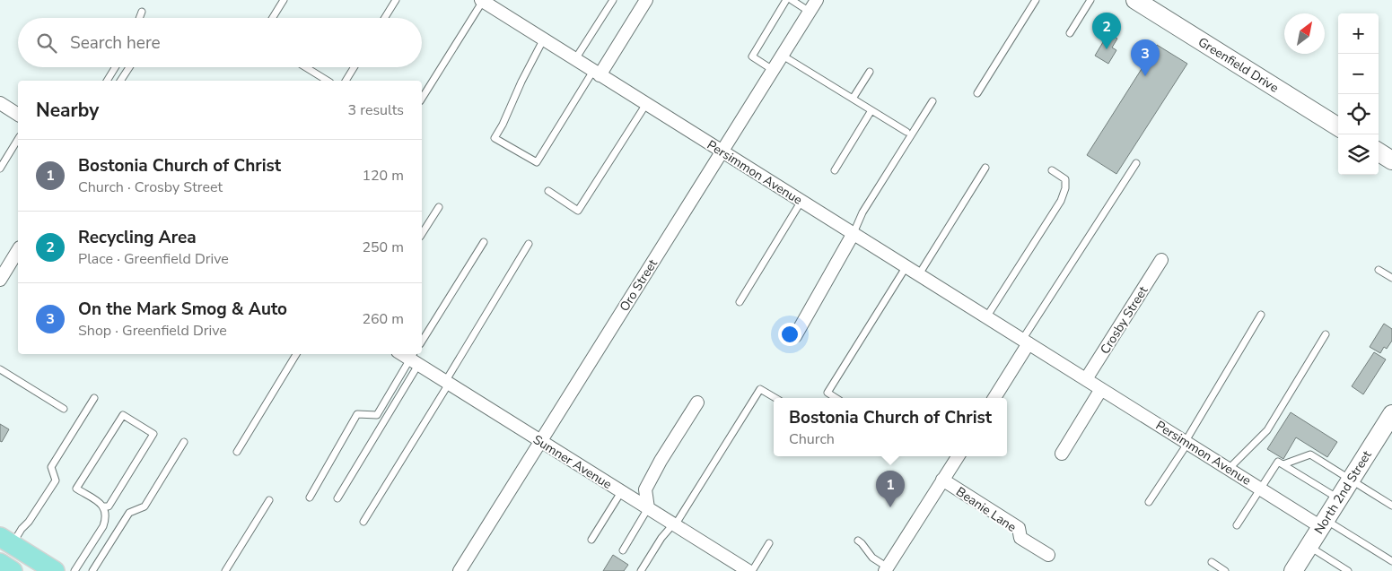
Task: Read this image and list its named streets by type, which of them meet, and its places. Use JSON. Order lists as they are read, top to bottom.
{
  "streets": {
    "main road": ["Greenfield Drive", "North 2nd Street"],
    "street": [
      "Persimmon Avenue",
      "Oro Street",
      "Crosby Street",
      "Sumner Avenue",
      "Beanie Lane"
    ]
  },
  "crossings": [
    ["Persimmon Avenue", "Oro Street"],
    ["Persimmon Avenue", "Crosby Street"],
    ["Persimmon Avenue", "North 2nd Street"],
    ["Oro Street", "Sumner Avenue"]
  ],
  "north": "top right",
  "page": {
    "pins": ["2", "3", "1"],
    "map_buttons": ["+", "−"],
    "search": "Search here",
    "heading": ["Nearby", "3 results"],
    "list": [
      {
        "mark": "1",
        "name": "Bostonia Church of Christ",
        "note": "Church · Crosby Street",
        "value": "120 m"
      },
      {
        "mark": "2",
        "name": "Recycling Area",
        "note": "Place · Greenfield Drive",
        "value": "250 m"
      },
      {
        "mark": "3",
        "name": "On the Mark Smog & Auto",
        "note": "Shop · Greenfield Drive",
        "value": "260 m"
      }
    ],
    "popup": ["Bostonia Church of Christ", "Church"]
  }
}
